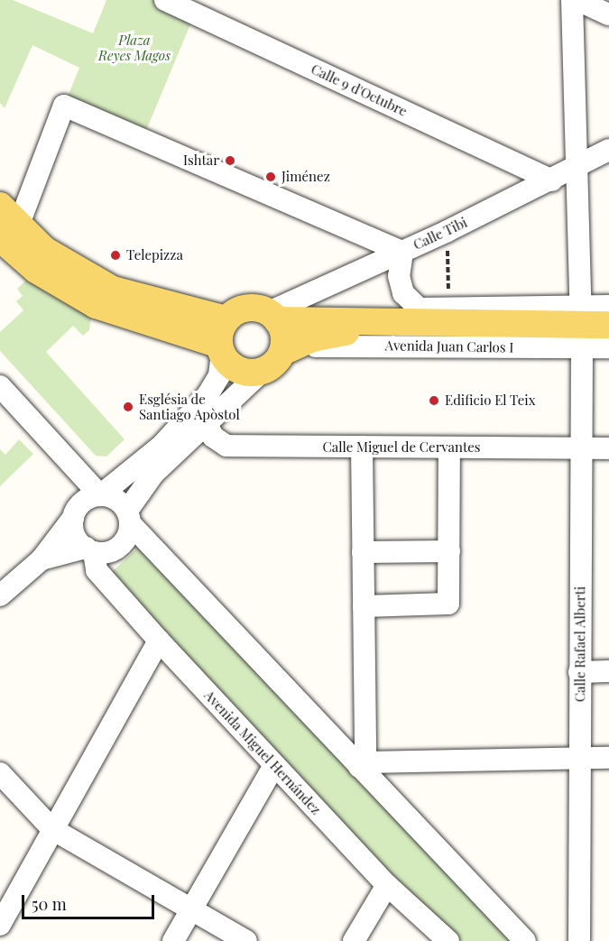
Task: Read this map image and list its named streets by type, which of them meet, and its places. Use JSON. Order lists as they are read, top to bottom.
{
  "streets": {
    "main road": ["Avenida Juan Carlos I"],
    "street": [
      "Calle 9 d'Octubre",
      "Calle Tibi",
      "Calle Miguel de Cervantes",
      "Calle Rafael Alberti",
      "Avenida Miguel Hernández"
    ]
  },
  "crossings": [
    ["Calle 9 d'Octubre", "Calle Tibi"],
    ["Calle Tibi", "Avenida Juan Carlos I"],
    ["Calle Tibi", "Calle Rafael Alberti"],
    ["Avenida Juan Carlos I", "Calle Rafael Alberti"],
    ["Calle Miguel de Cervantes", "Calle Rafael Alberti"]
  ],
  "parks": ["Plaza Reyes Magos"],
  "places": [
    "Ishtar",
    "Jiménez",
    "Telepizza",
    "Edificio El Teix",
    "Església de Santiago Apòstol"
  ],
  "scale_bar": "50 m"
}
